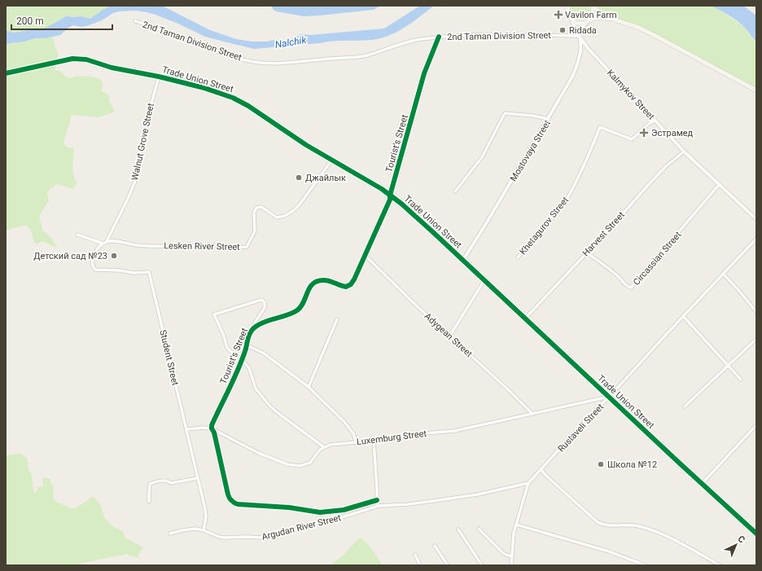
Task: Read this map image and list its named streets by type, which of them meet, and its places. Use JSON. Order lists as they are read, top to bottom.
{
  "streets": {
    "street": [
      "2nd Taman Division Street",
      "Trade Union Street",
      "Kalmykov Street",
      "Walnut Grove Street",
      "Tourist's Street",
      "Mostovaya Street",
      "Khetagurov Street",
      "Harvest Street",
      "Lesken River Street",
      "Circassian Street",
      "Adygean Street",
      "Student Street",
      "Rustaveli Street",
      "Luxemburg Street",
      "Argudan River Street"
    ]
  },
  "crossings": [
    ["2nd Taman Division Street", "Kalmykov Street"],
    ["2nd Taman Division Street", "Tourist's Street"],
    ["2nd Taman Division Street", "Mostovaya Street"],
    ["Trade Union Street", "Walnut Grove Street"],
    ["Trade Union Street", "Tourist's Street"],
    ["Trade Union Street", "Mostovaya Street"],
    ["Trade Union Street", "Harvest Street"],
    ["Trade Union Street", "Lesken River Street"],
    ["Trade Union Street", "Rustaveli Street"],
    ["Trade Union Street", "Luxemburg Street"],
    ["Kalmykov Street", "Mostovaya Street"],
    ["Kalmykov Street", "Khetagurov Street"],
    ["Kalmykov Street", "Harvest Street"],
    ["Kalmykov Street", "Circassian Street"],
    ["Walnut Grove Street", "Lesken River Street"],
    ["Walnut Grove Street", "Student Street"],
    ["Tourist's Street", "Adygean Street"],
    ["Harvest Street", "Circassian Street"],
    ["Lesken River Street", "Student Street"],
    ["Adygean Street", "Luxemburg Street"],
    ["Student Street", "Argudan River Street"],
    ["Rustaveli Street", "Luxemburg Street"],
    ["Rustaveli Street", "Argudan River Street"]
  ],
  "water": ["Nalchik"],
  "places": {
    "health": ["Vavilon Farm", "Эстрамед"],
    "other": [
      "Ridada",
      "Джайлык",
      "Детский сад №23",
      "Школа №12"
    ]
  },
  "scale_bar": "200 m",
  "north": "top right"
}
